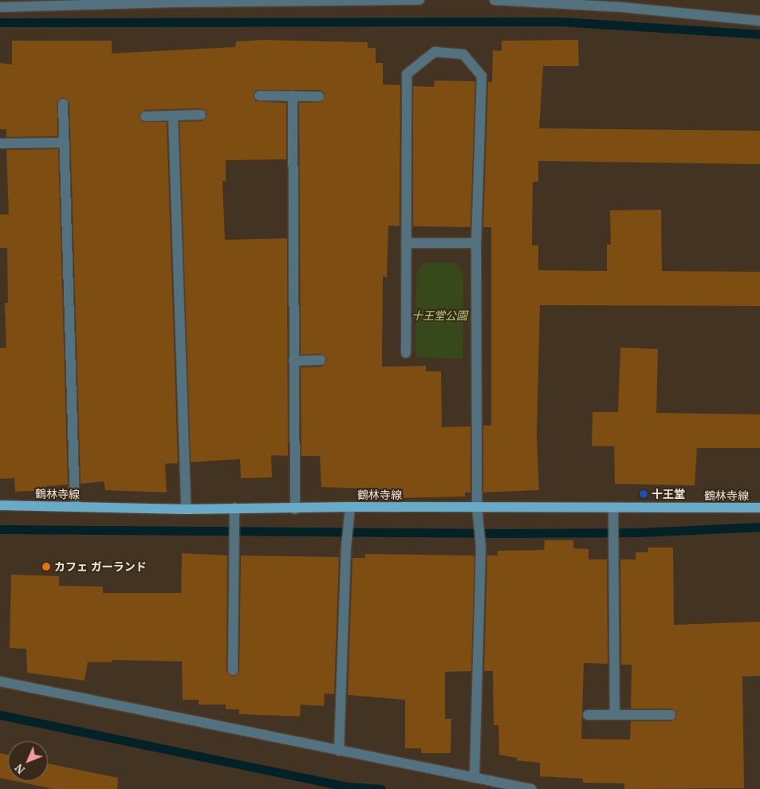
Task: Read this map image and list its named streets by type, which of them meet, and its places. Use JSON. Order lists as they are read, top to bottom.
{
  "streets": {
    "main road": ["鶴林寺線"]
  },
  "parks": ["十王堂公園"],
  "places": ["十王堂", "カフェ ガーランド"],
  "north": "bottom left"
}
